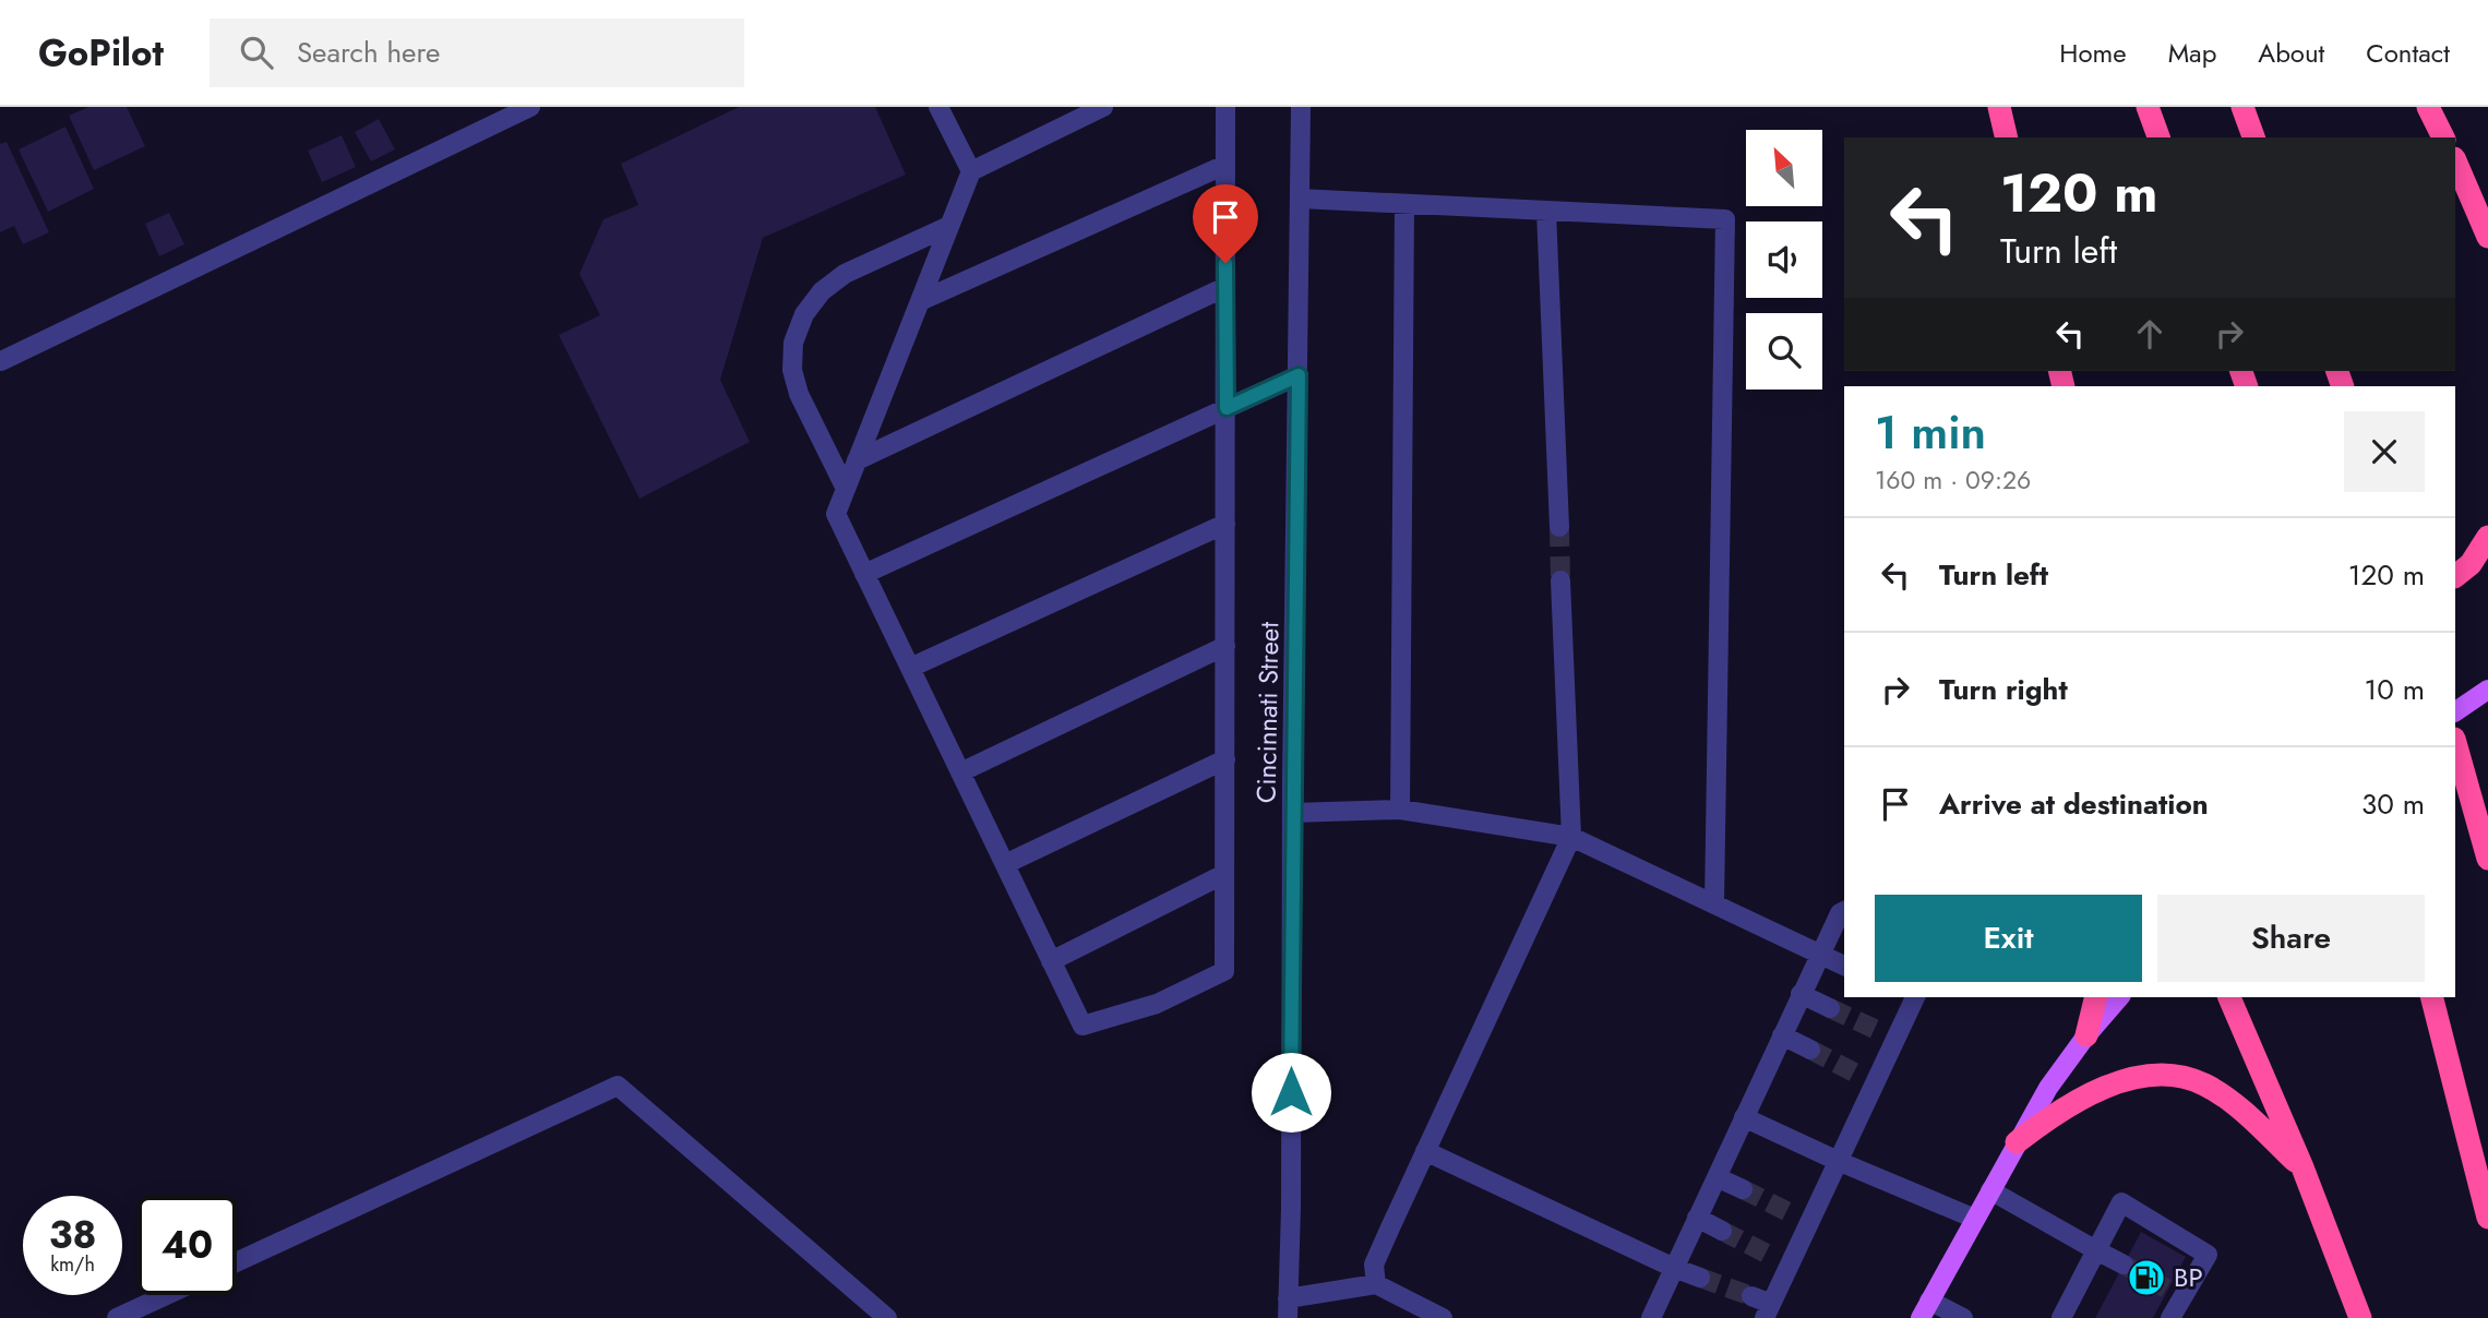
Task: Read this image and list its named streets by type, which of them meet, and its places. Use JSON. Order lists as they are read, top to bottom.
{
  "streets": {
    "street": ["Cincinnati Street"]
  },
  "places": {
    "fuel station": ["BP"]
  },
  "north": "top left",
  "page": {
    "header": "GoPilot",
    "search": "Search here",
    "nav": [
      "Home",
      "Map",
      "About",
      "Contact"
    ],
    "turn": ["120 m", "Turn left"],
    "heading": ["1 min", "160 m · 09:26"],
    "list": [
      {
        "name": "Turn left",
        "value": "120 m"
      },
      {
        "name": "Turn right",
        "value": "10 m"
      },
      {
        "name": "Arrive at destination",
        "value": "30 m"
      }
    ],
    "buttons": ["Exit", "Share"],
    "speed": "38 km/h",
    "limit": "40"
  }
}
